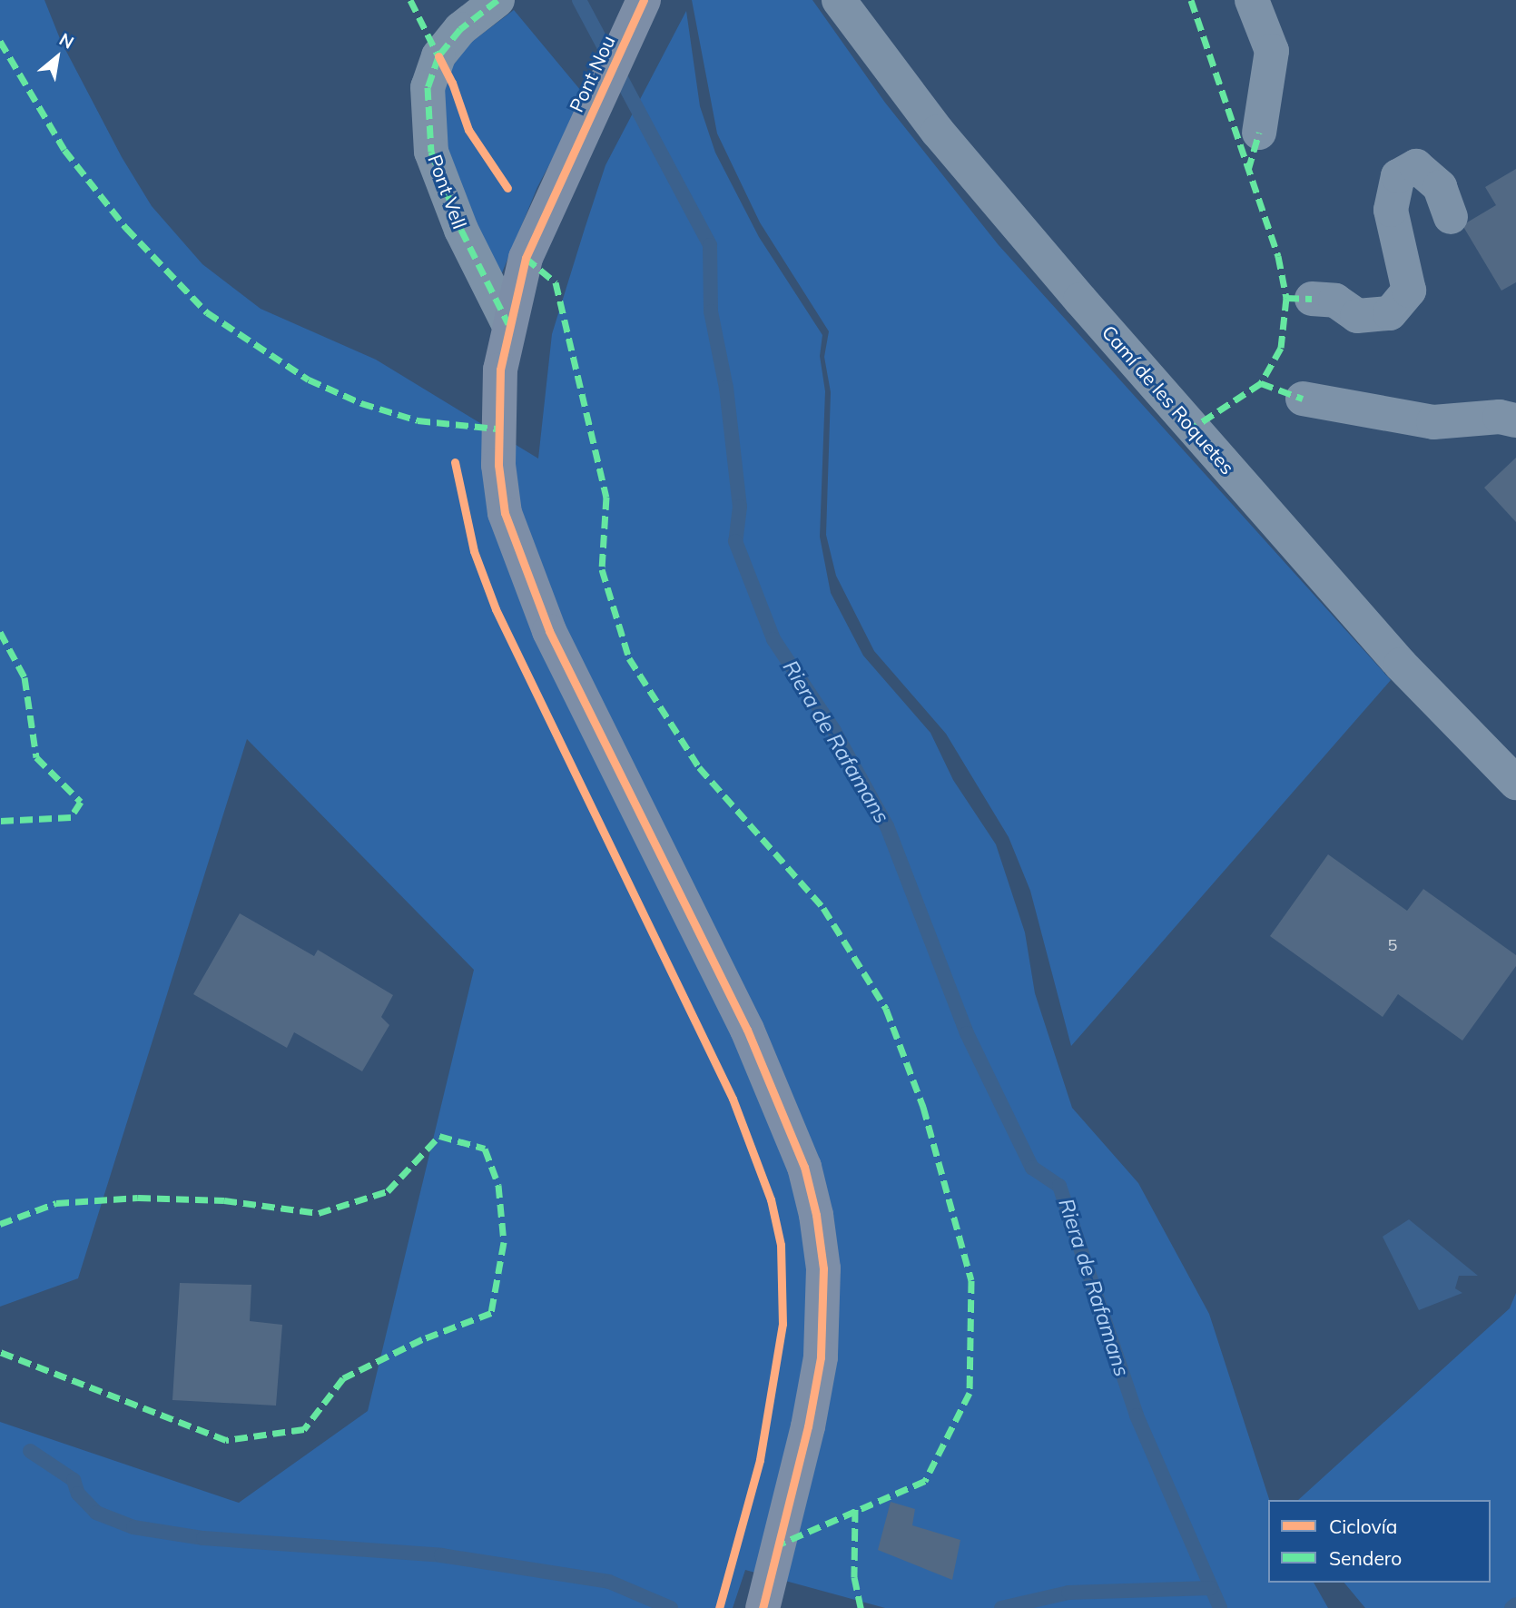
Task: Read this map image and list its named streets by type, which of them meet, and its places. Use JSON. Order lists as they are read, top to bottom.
{
  "streets": {
    "main road": ["Pont Nou"],
    "street": ["Pont Vell", "Camí de les Roquetes"]
  },
  "crossings": [
    ["Pont Nou", "Pont Vell"]
  ],
  "water": ["Riera de Rafamans"],
  "house_numbers": ["5"],
  "legend": ["Ciclovía", "Sendero"],
  "north": "top right"
}
